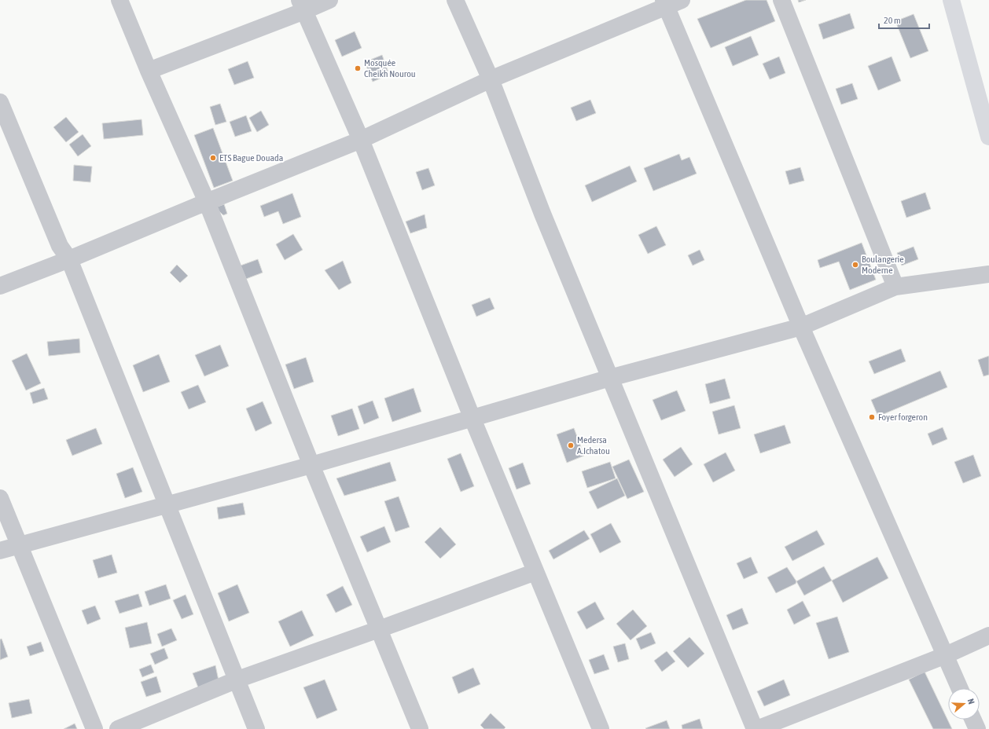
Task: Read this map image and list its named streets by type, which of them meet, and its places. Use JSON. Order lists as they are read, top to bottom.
{
  "places": [
    "Mosquée Cheikh Nourou",
    "ETS Bague Douada",
    "Boulangerie Moderne",
    "Foyer forgeron",
    "Medersa A.Ichatou"
  ],
  "scale_bar": "20 m",
  "north": "right"
}
